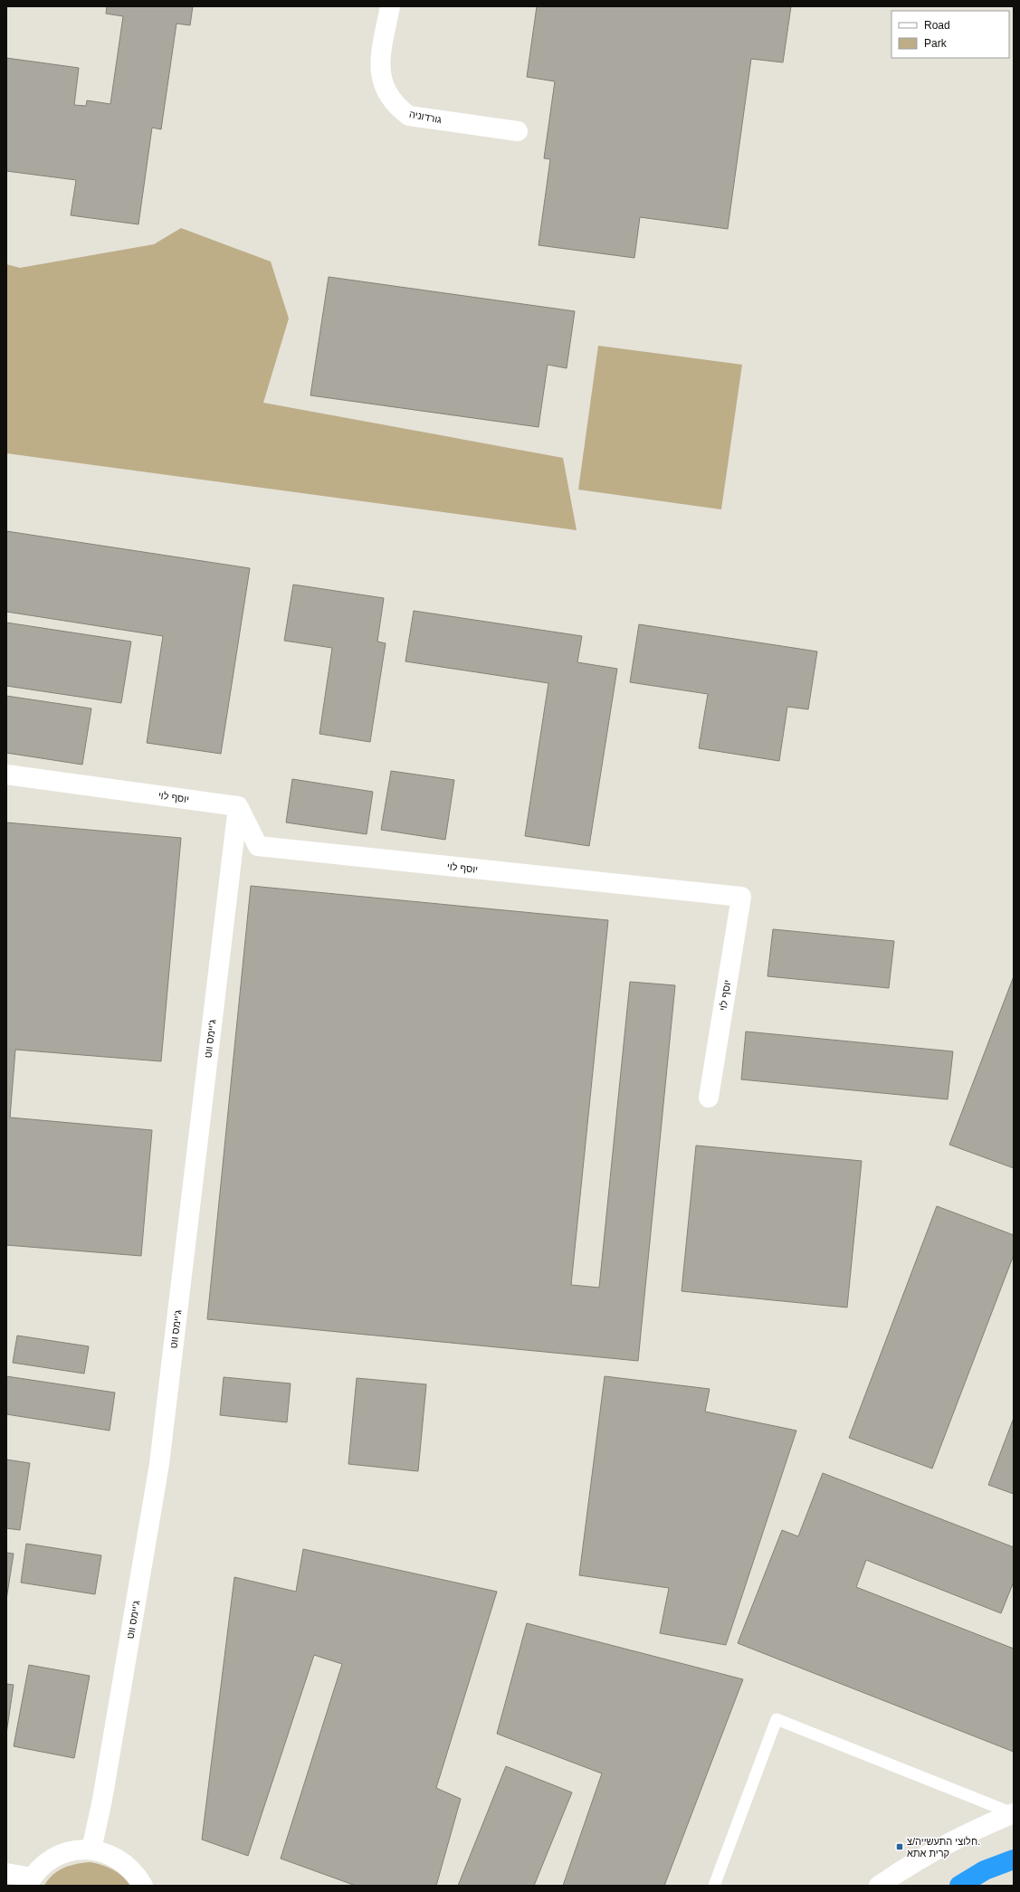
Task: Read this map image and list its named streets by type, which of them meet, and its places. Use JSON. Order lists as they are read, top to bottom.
{
  "streets": {
    "street": ["גורדוניה", "יוסף לוי", "ג'יימס ווט"]
  },
  "crossings": [
    ["יוסף לוי", "ג'יימס ווט"]
  ],
  "places": {
    "transit": ["חלוצי התעשייה/צ. קרית אתא"]
  },
  "legend": ["Road", "Park"]
}
